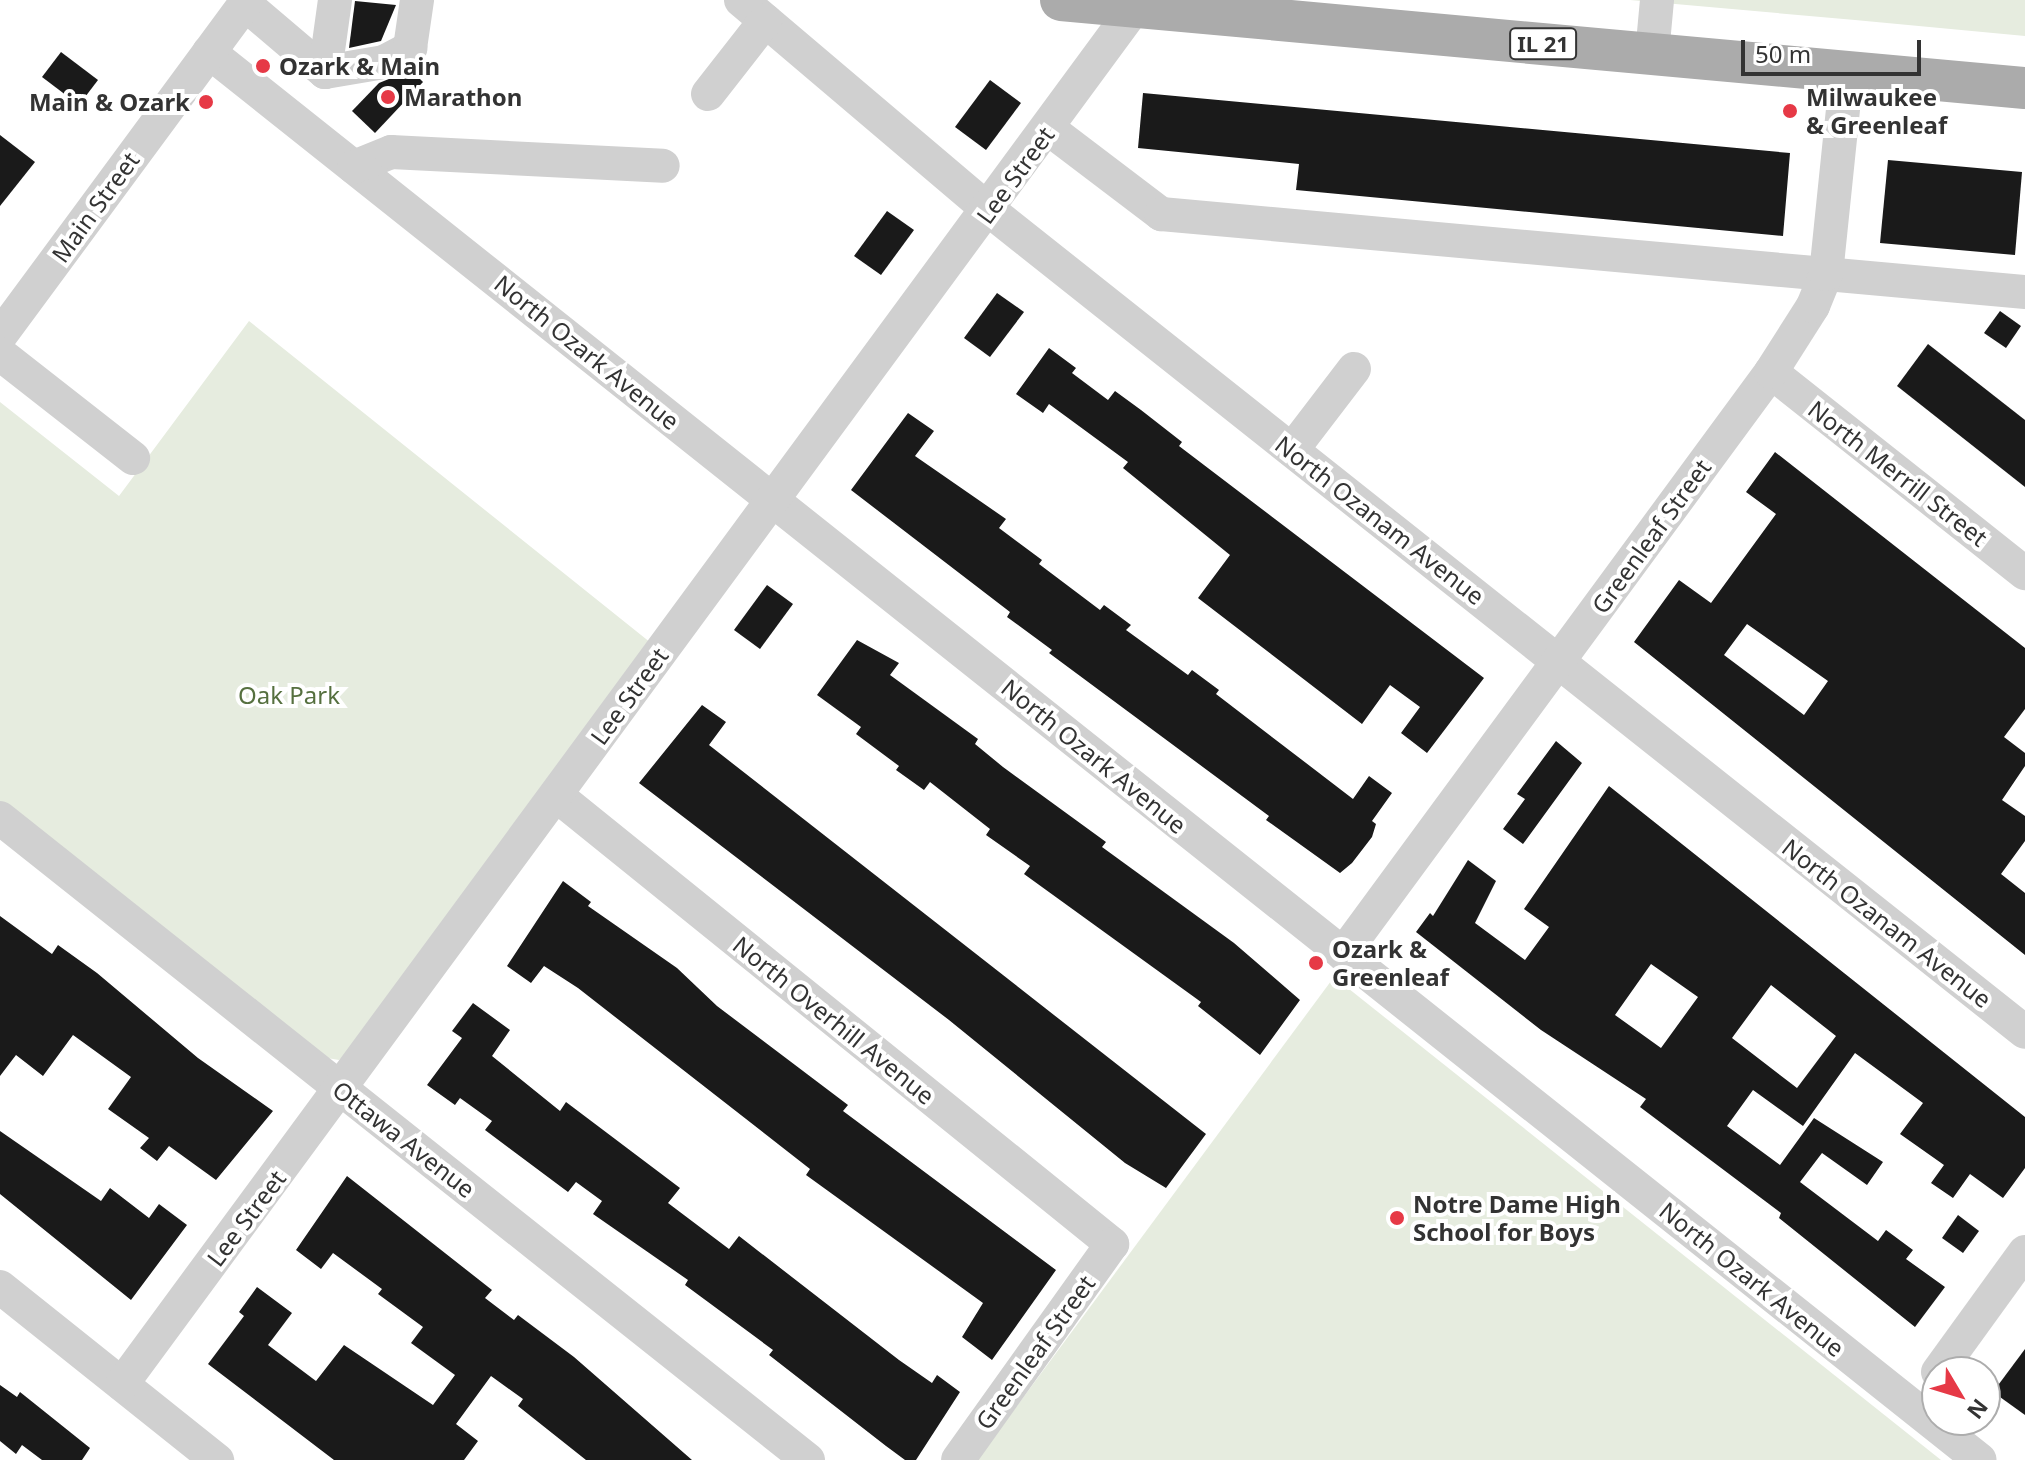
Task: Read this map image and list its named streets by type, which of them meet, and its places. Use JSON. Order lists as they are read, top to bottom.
{
  "streets": {
    "main road": ["IL 21"],
    "street": [
      "Lee Street",
      "Main Street",
      "North Ozark Avenue",
      "North Merrill Street",
      "North Ozanam Avenue",
      "Greenleaf Street",
      "North Overhill Avenue",
      "Ottawa Avenue"
    ]
  },
  "crossings": [
    ["IL 21", "Lee Street"],
    ["IL 21", "Greenleaf Street"],
    ["Lee Street", "North Ozark Avenue"],
    ["Lee Street", "North Ozanam Avenue"],
    ["Lee Street", "North Overhill Avenue"],
    ["Lee Street", "Ottawa Avenue"],
    ["Main Street", "North Ozark Avenue"],
    ["North Ozark Avenue", "Greenleaf Street"],
    ["North Merrill Street", "Greenleaf Street"],
    ["North Ozanam Avenue", "Greenleaf Street"],
    ["Greenleaf Street", "North Overhill Avenue"]
  ],
  "parks": ["Oak Park"],
  "places": [
    "Ozark & Main",
    "Marathon",
    "Main & Ozark",
    "Milwaukee & Greenleaf",
    "Ozark & Greenleaf",
    "Notre Dame High School for Boys"
  ],
  "scale_bar": "50 m",
  "north": "bottom right"
}
